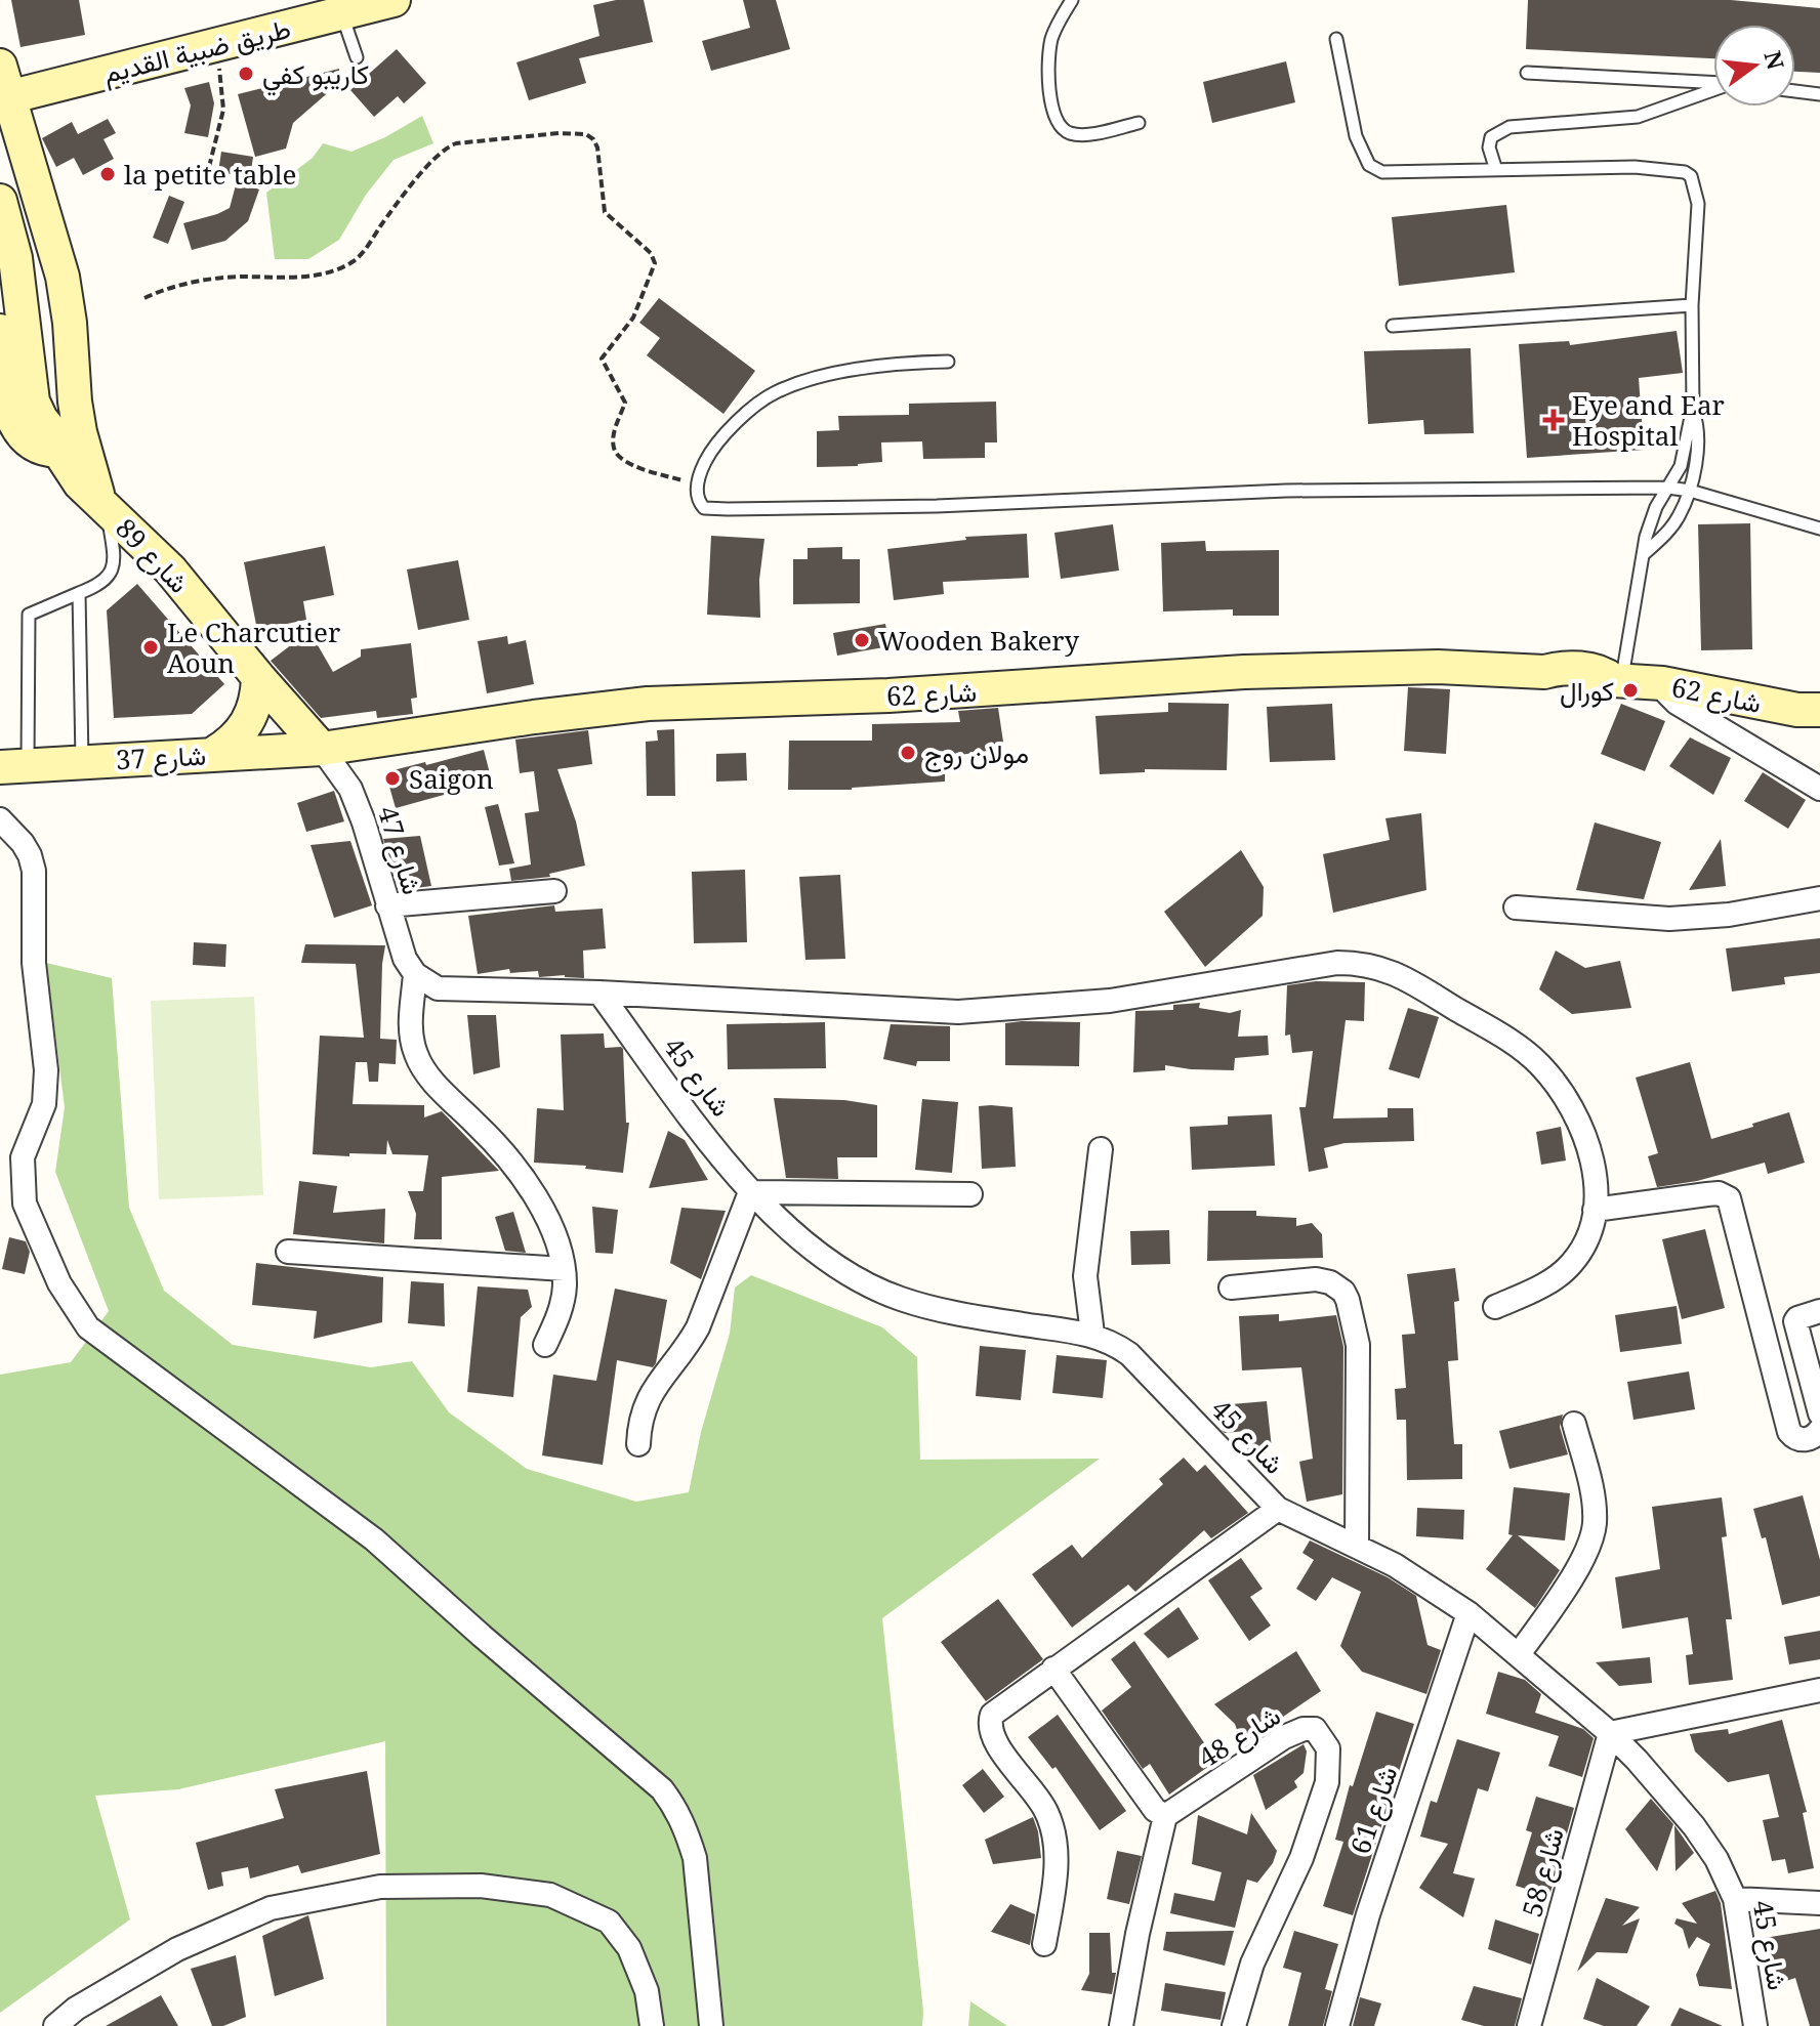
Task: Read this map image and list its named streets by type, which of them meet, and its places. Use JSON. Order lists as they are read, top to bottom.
{
  "streets": {
    "street": [
      "طريق ضبية القديم",
      "شارع 89",
      "شارع 62",
      "شارع 37",
      "شارع 47",
      "شارع 45",
      "شارع 48",
      "شارع 61",
      "شارع 58"
    ]
  },
  "crossings": [
    ["شارع 89", "شارع 62"],
    ["شارع 89", "شارع 37"],
    ["شارع 89", "شارع 47"],
    ["شارع 62", "شارع 37"],
    ["شارع 62", "شارع 47"],
    ["شارع 37", "شارع 47"],
    ["شارع 45", "شارع 61"],
    ["شارع 45", "شارع 58"]
  ],
  "places": {
    "other": [
      "كاريبو كفي",
      "la petite table",
      "Wooden Bakery",
      "Le Charcutier Aoun",
      "كورال",
      "مولان روج",
      "Saigon"
    ],
    "health": ["Eye and Ear Hospital"]
  },
  "north": "right"
}
